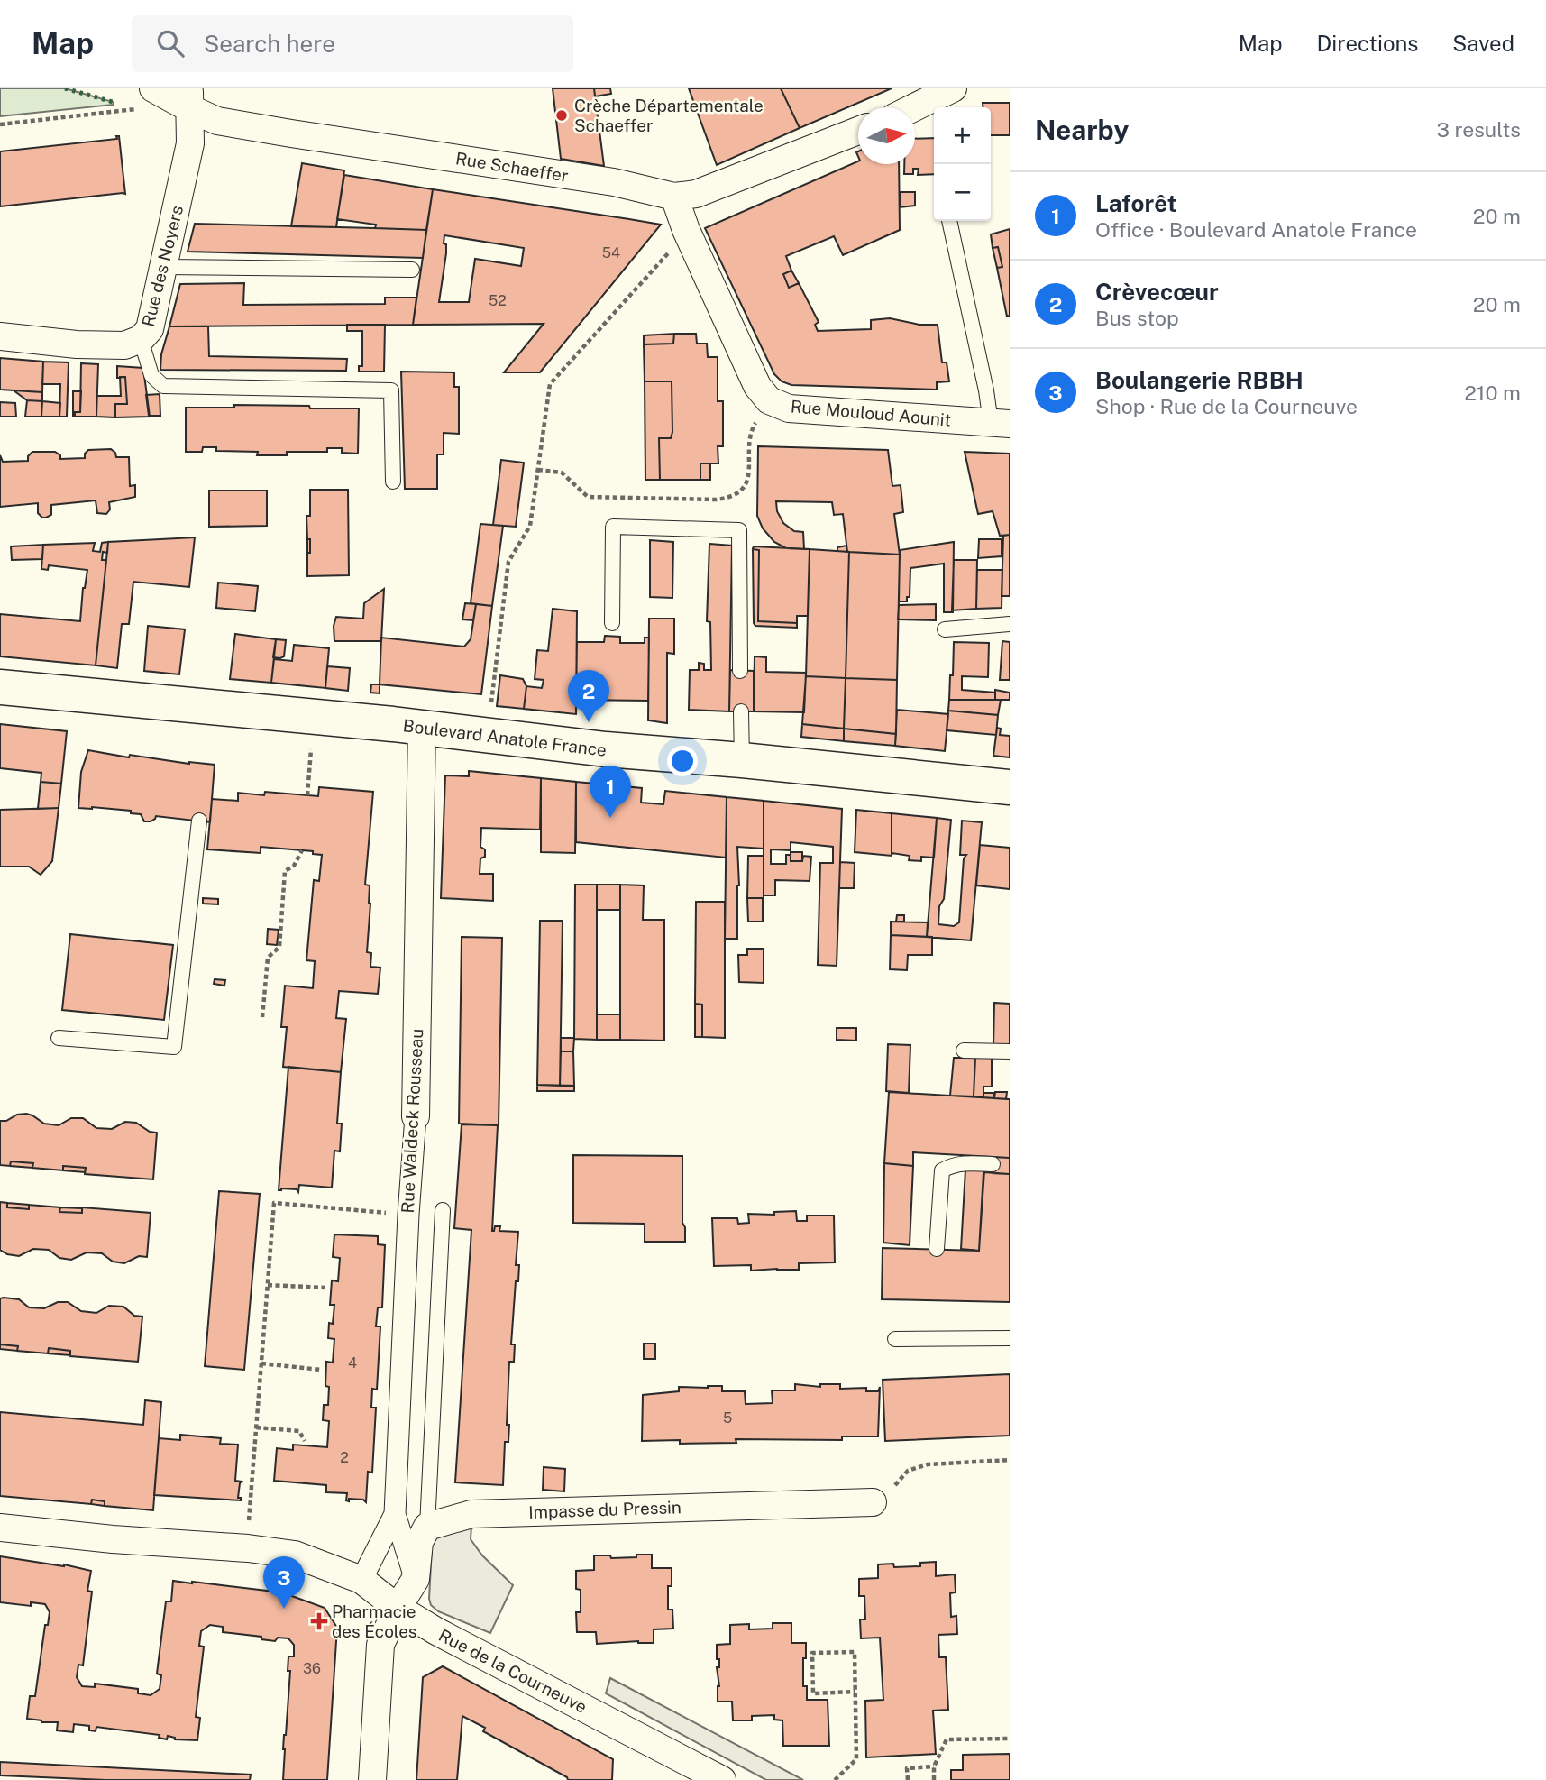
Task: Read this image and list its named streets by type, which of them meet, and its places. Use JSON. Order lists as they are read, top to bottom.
{
  "streets": {
    "main road": ["Boulevard Anatole France"],
    "street": [
      "Rue Schaeffer",
      "Rue des Noyers",
      "Rue Mouloud Aounit",
      "Rue Waldeck Rousseau",
      "Impasse du Pressin",
      "Rue de la Courneuve"
    ]
  },
  "crossings": [
    ["Rue Schaeffer", "Rue des Noyers"],
    ["Rue Schaeffer", "Rue Mouloud Aounit"],
    ["Boulevard Anatole France", "Rue Waldeck Rousseau"],
    ["Rue Waldeck Rousseau", "Rue de la Courneuve"]
  ],
  "places": {
    "other": ["Crèche Départementale Schaeffer"],
    "health": ["Pharmacie des Écoles"]
  },
  "house_numbers": [
    "54",
    "52",
    "4",
    "5",
    "2",
    "36"
  ],
  "north": "right",
  "page": {
    "header": "Map",
    "search": "Search here",
    "nav": ["Map", "Directions", "Saved"],
    "heading": ["Nearby", "3 results"],
    "map_buttons": ["+", "−"],
    "list": [
      {
        "mark": "1",
        "name": "Laforêt",
        "note": "Office · Boulevard Anatole France",
        "value": "20 m"
      },
      {
        "mark": "2",
        "name": "Crèvecœur",
        "note": "Bus stop",
        "value": "20 m"
      },
      {
        "mark": "3",
        "name": "Boulangerie RBBH",
        "note": "Shop · Rue de la Courneuve",
        "value": "210 m"
      }
    ],
    "pins": ["2", "1", "3"]
  }
}
